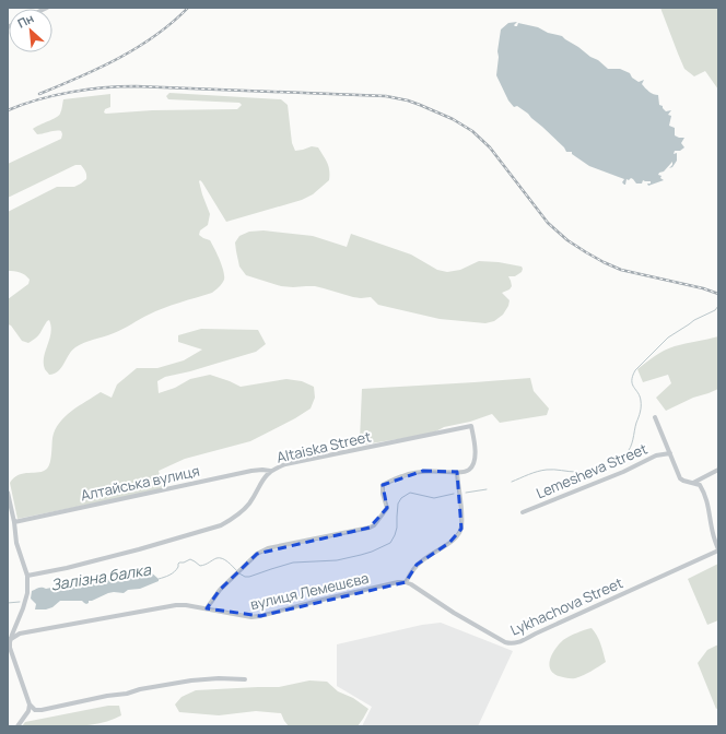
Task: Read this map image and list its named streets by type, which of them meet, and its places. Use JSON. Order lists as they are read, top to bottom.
{
  "streets": {
    "street": [
      "Altaiska Street",
      "Lemesheva Street",
      "Алтайська вулиця",
      "вулиця Лемешєва",
      "Lykhachova Street"
    ]
  },
  "crossings": [
    ["Altaiska Street", "Алтайська вулиця"],
    ["вулиця Лемешєва", "Lykhachova Street"]
  ],
  "water": ["Залізна балка"],
  "north": "top left"
}
